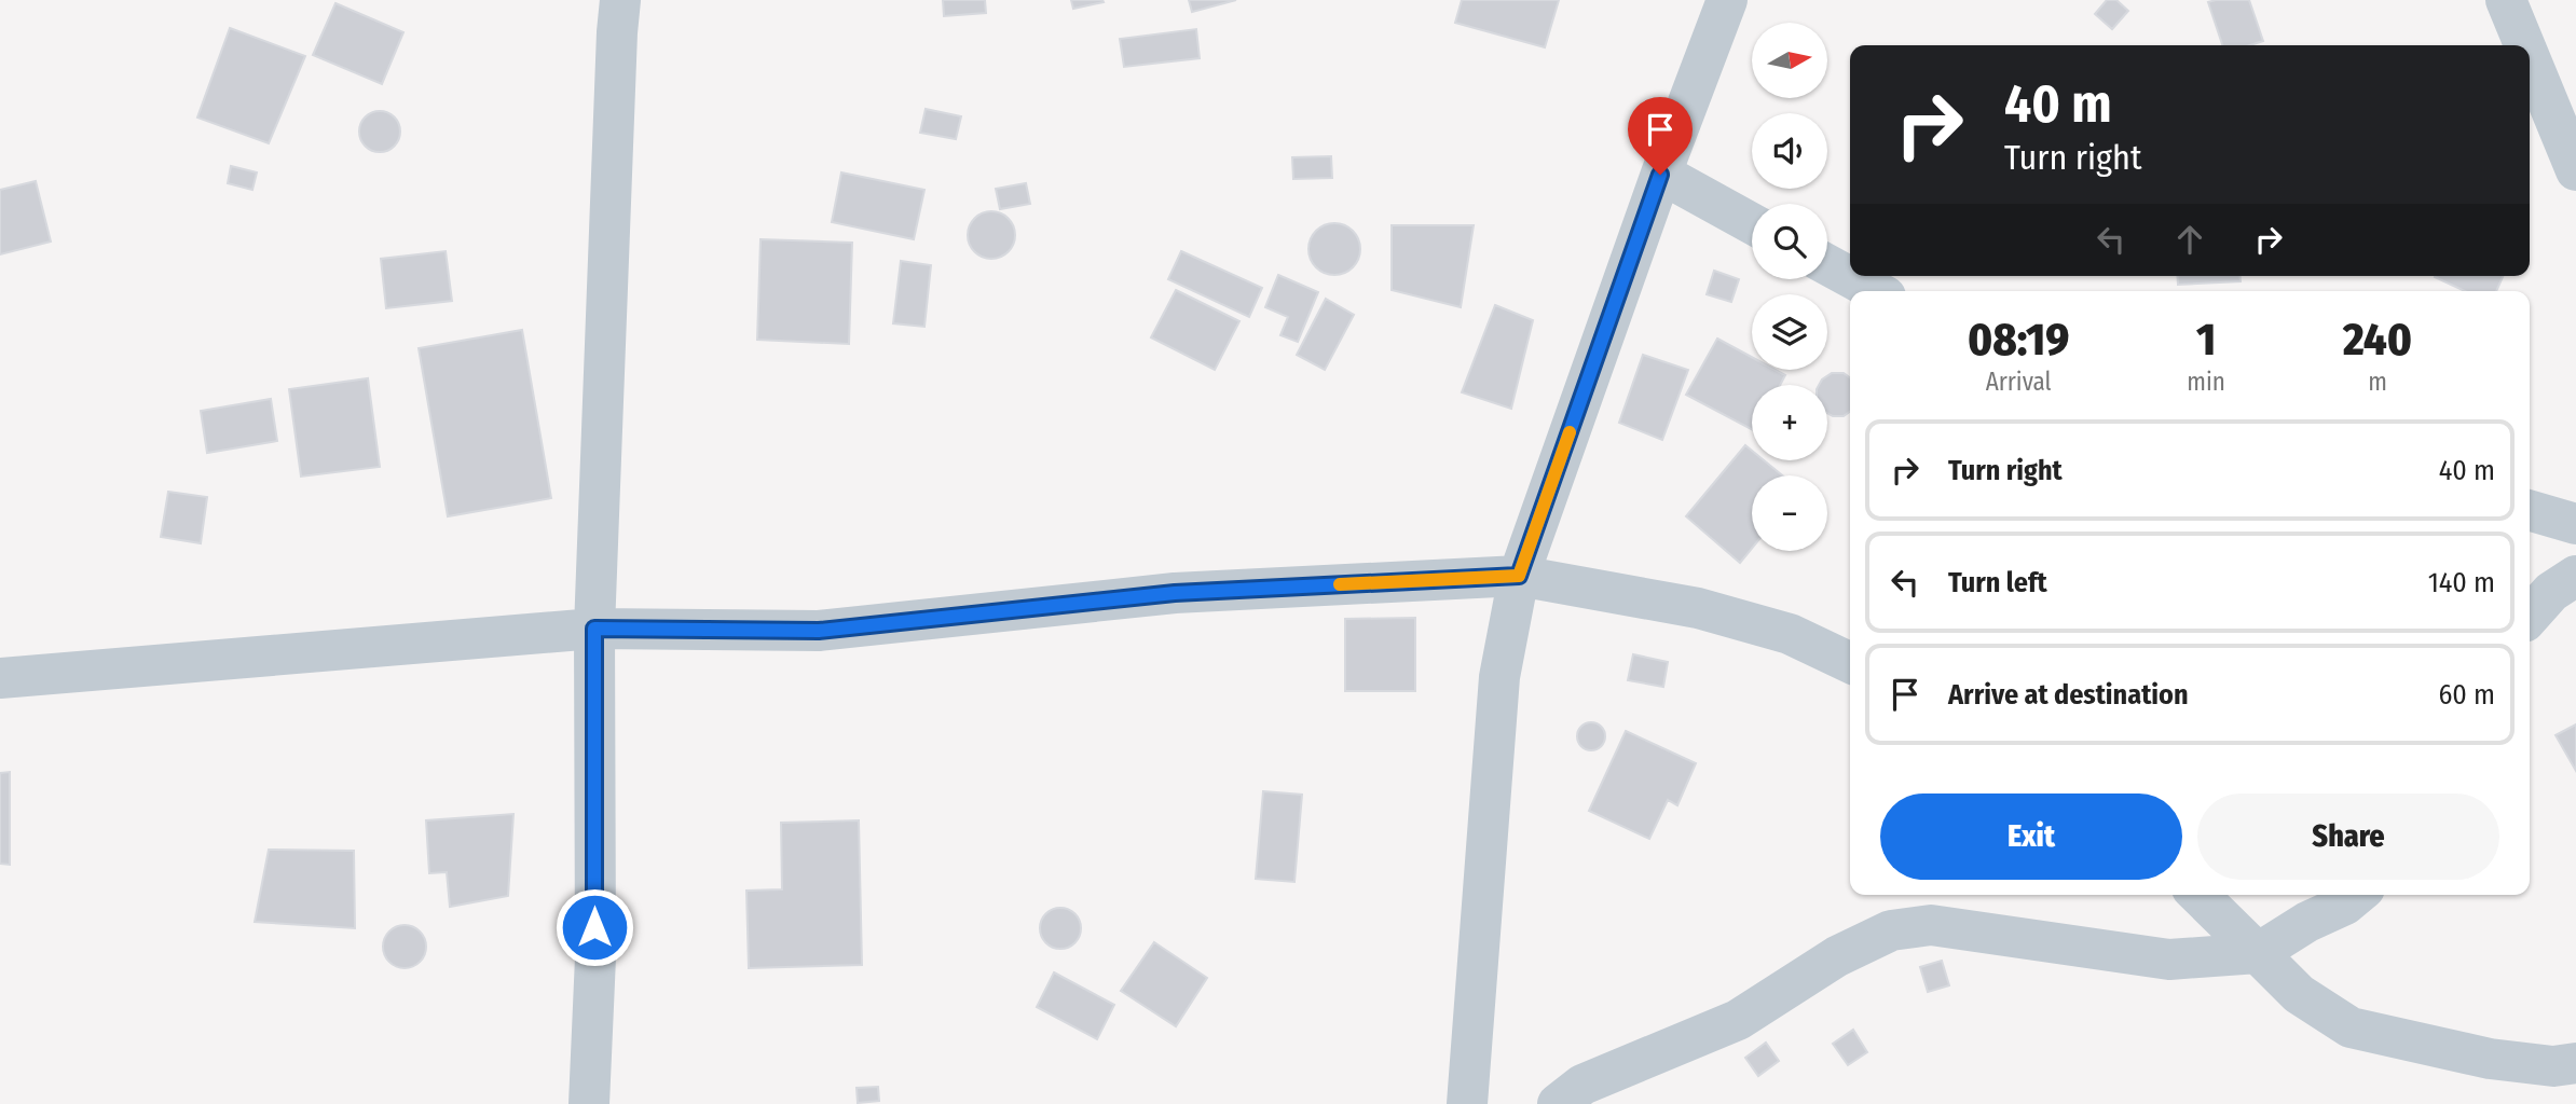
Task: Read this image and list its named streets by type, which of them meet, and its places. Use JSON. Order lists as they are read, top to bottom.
{
  "north": "right",
  "page": {
    "map_buttons": ["+", "−"],
    "turn": ["40 m", "Turn right"],
    "eta": [
      "08:19",
      "Arrival",
      "1",
      "min",
      "240",
      "m"
    ],
    "list": [
      {
        "name": "Turn right",
        "value": "40 m"
      },
      {
        "name": "Turn left",
        "value": "140 m"
      },
      {
        "name": "Arrive at destination",
        "value": "60 m"
      }
    ],
    "buttons": ["Exit", "Share"]
  }
}
